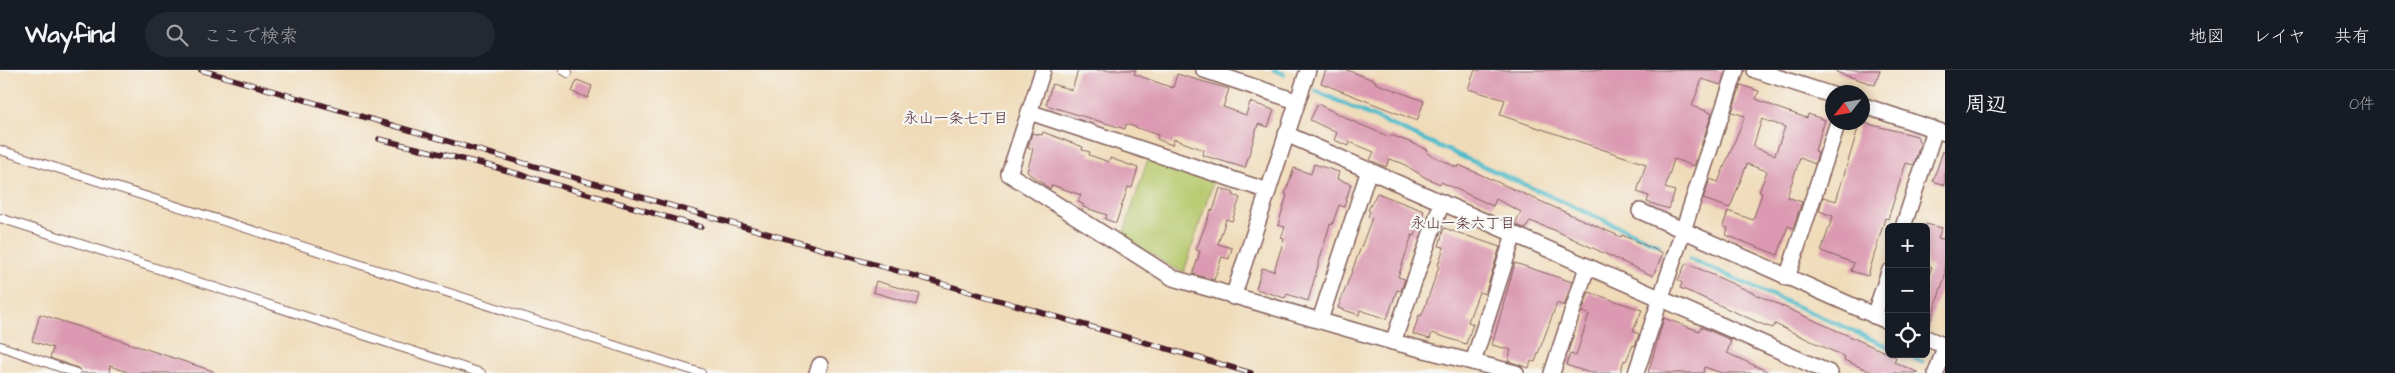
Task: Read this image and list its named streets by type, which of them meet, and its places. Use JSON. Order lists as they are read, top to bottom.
{
  "districts": ["永山一条七丁目", "永山一条六丁目"],
  "north": "bottom left",
  "page": {
    "header": "Wayfind",
    "search": "ここで検索",
    "nav": ["地図", "レイヤ", "共有"],
    "heading": ["周辺", "0件"],
    "map_buttons": ["+", "−"]
  }
}
